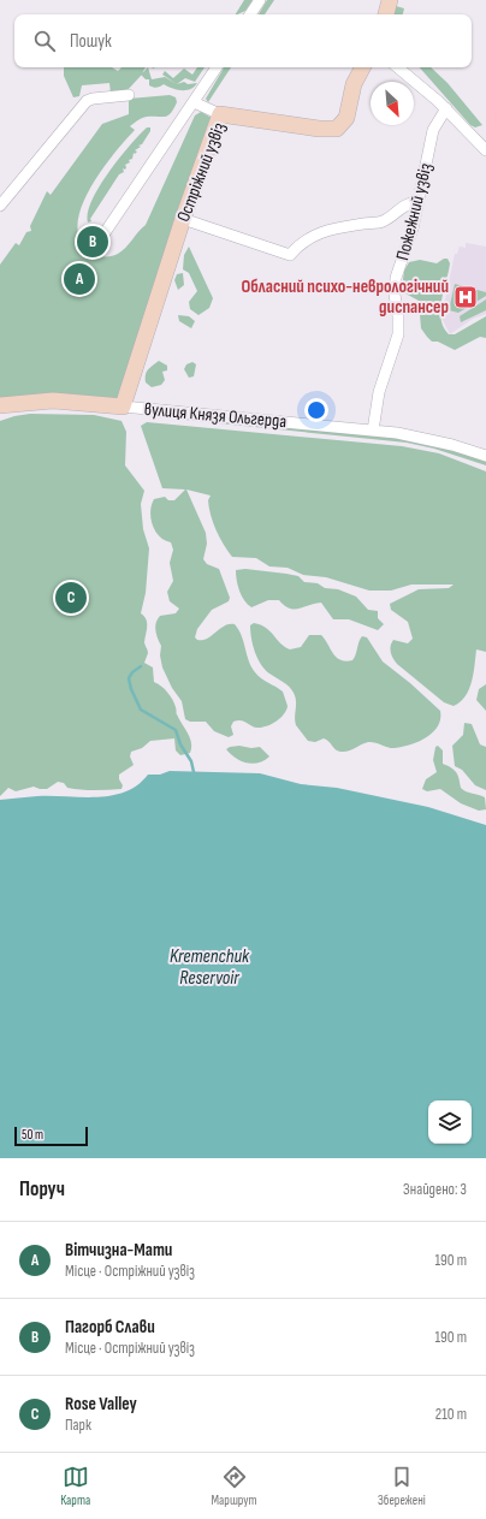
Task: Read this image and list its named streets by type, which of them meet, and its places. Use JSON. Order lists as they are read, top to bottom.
{
  "streets": {
    "street": ["Остріжний узвіз", "Пожежний узвіз", "вулиця Князя Ольгерда"]
  },
  "crossings": [
    ["Остріжний узвіз", "вулиця Князя Ольгерда"],
    ["Пожежний узвіз", "вулиця Князя Ольгерда"]
  ],
  "water": ["Kremenchuk Reservoir"],
  "places": {
    "hospital": ["Обласний психо-неврологічний диспансер"]
  },
  "scale_bar": "50 m",
  "north": "bottom right",
  "page": {
    "search": "Пошук",
    "pins": ["B", "A", "C"],
    "scale": "50 m",
    "heading": ["Поруч", "Знайдено: 3"],
    "list": [
      {
        "mark": "A",
        "name": "Вітчизна-Мати",
        "note": "Місце · Остріжний узвіз",
        "value": "190 m"
      },
      {
        "mark": "B",
        "name": "Пагорб Слави",
        "note": "Місце · Остріжний узвіз",
        "value": "190 m"
      },
      {
        "mark": "C",
        "name": "Rose Valley",
        "note": "Парк",
        "value": "210 m"
      }
    ],
    "nav": ["Карта", "Маршрут", "Збережені"]
  }
}
